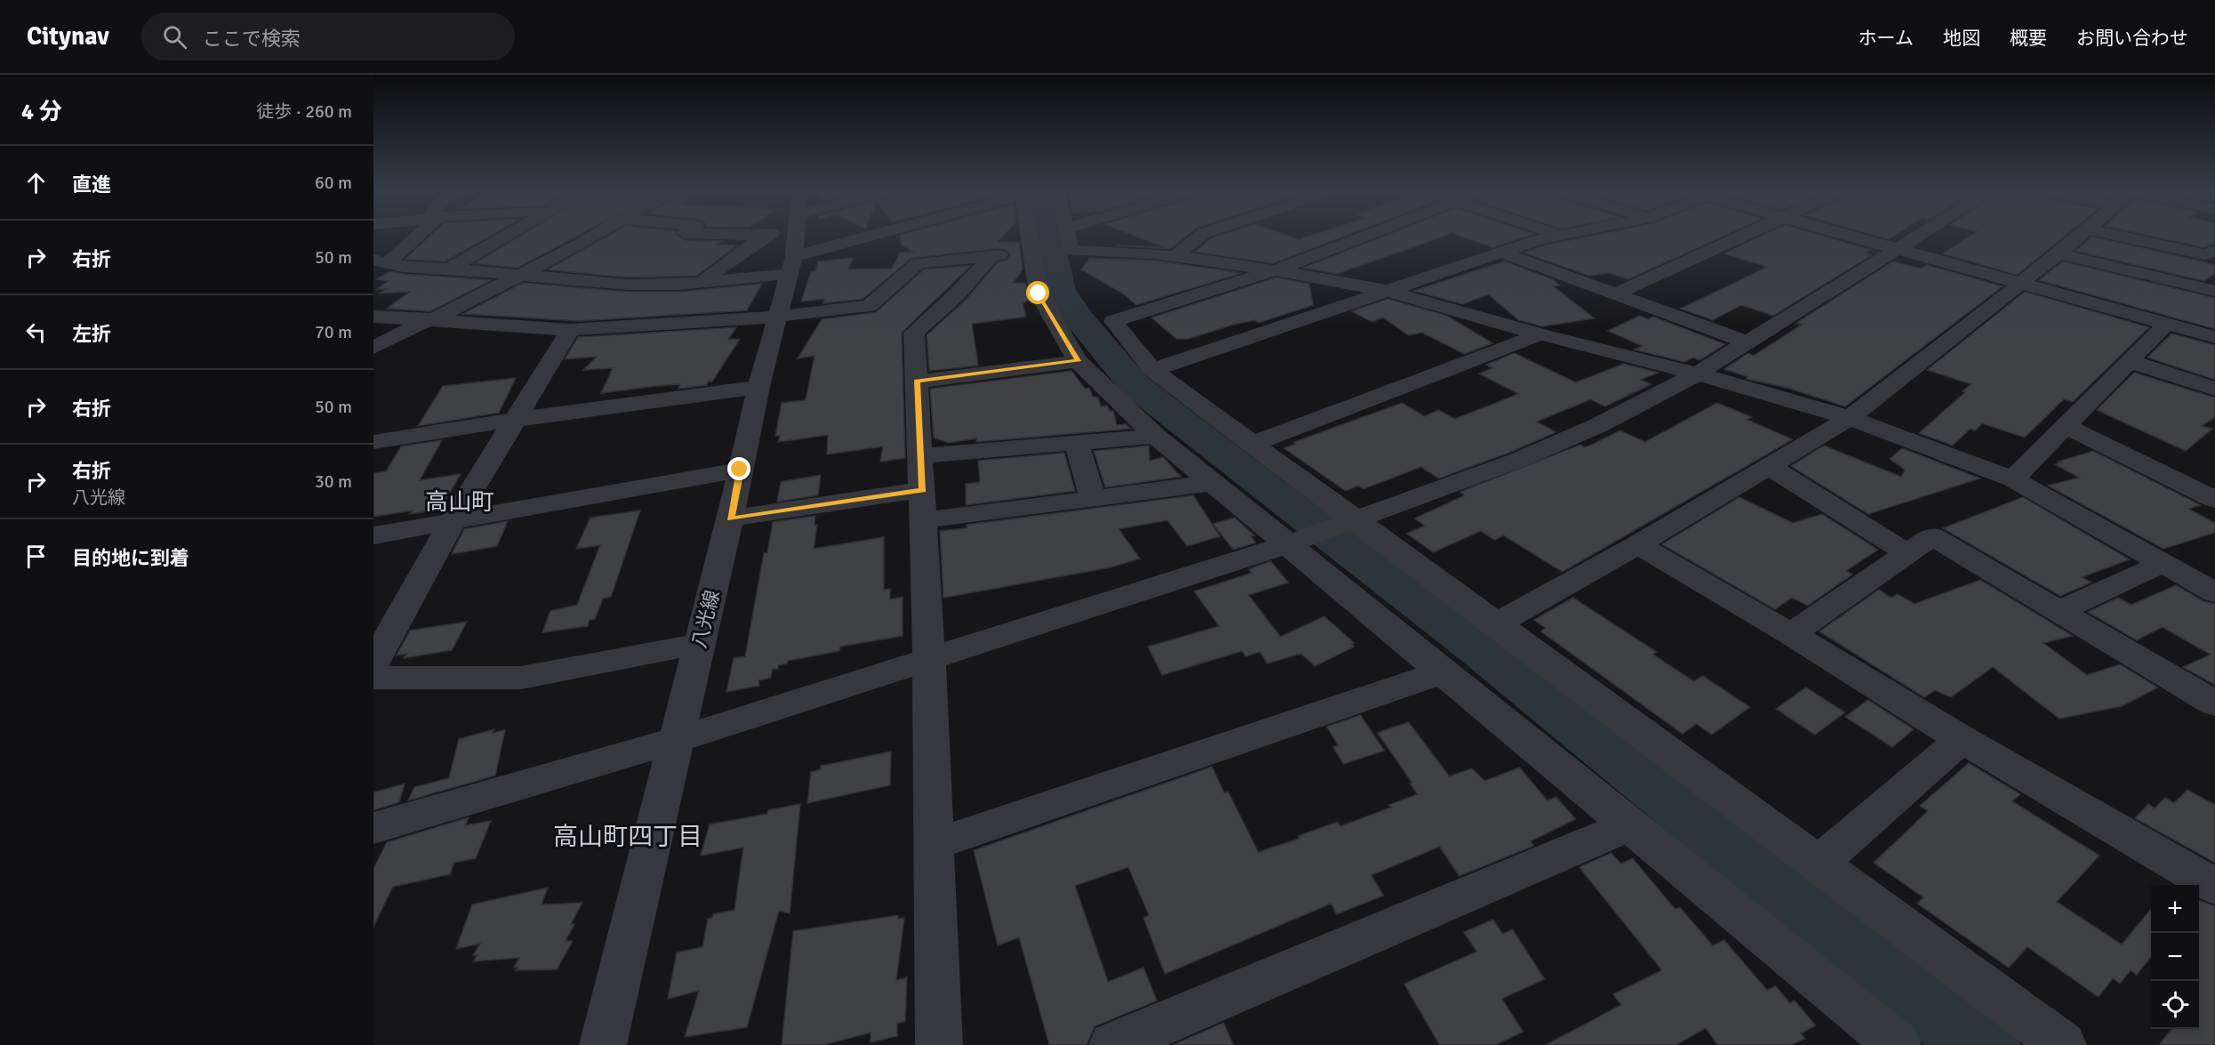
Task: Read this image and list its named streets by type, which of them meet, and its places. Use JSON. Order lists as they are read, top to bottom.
{
  "streets": {
    "street": ["八光線"]
  },
  "districts": ["高山町", "高山町四丁目"],
  "page": {
    "header": "Citynav",
    "search": "ここで検索",
    "nav": [
      "ホーム",
      "地図",
      "概要",
      "お問い合わせ"
    ],
    "heading": ["4 分", "徒歩 · 260 m"],
    "list": [
      ["直進", "60 m"],
      ["右折", "50 m"],
      ["左折", "70 m"],
      ["右折", "50 m"],
      ["右折", "八光線", "30 m"],
      "目的地に到着"
    ],
    "map_buttons": ["+", "−"]
  }
}
